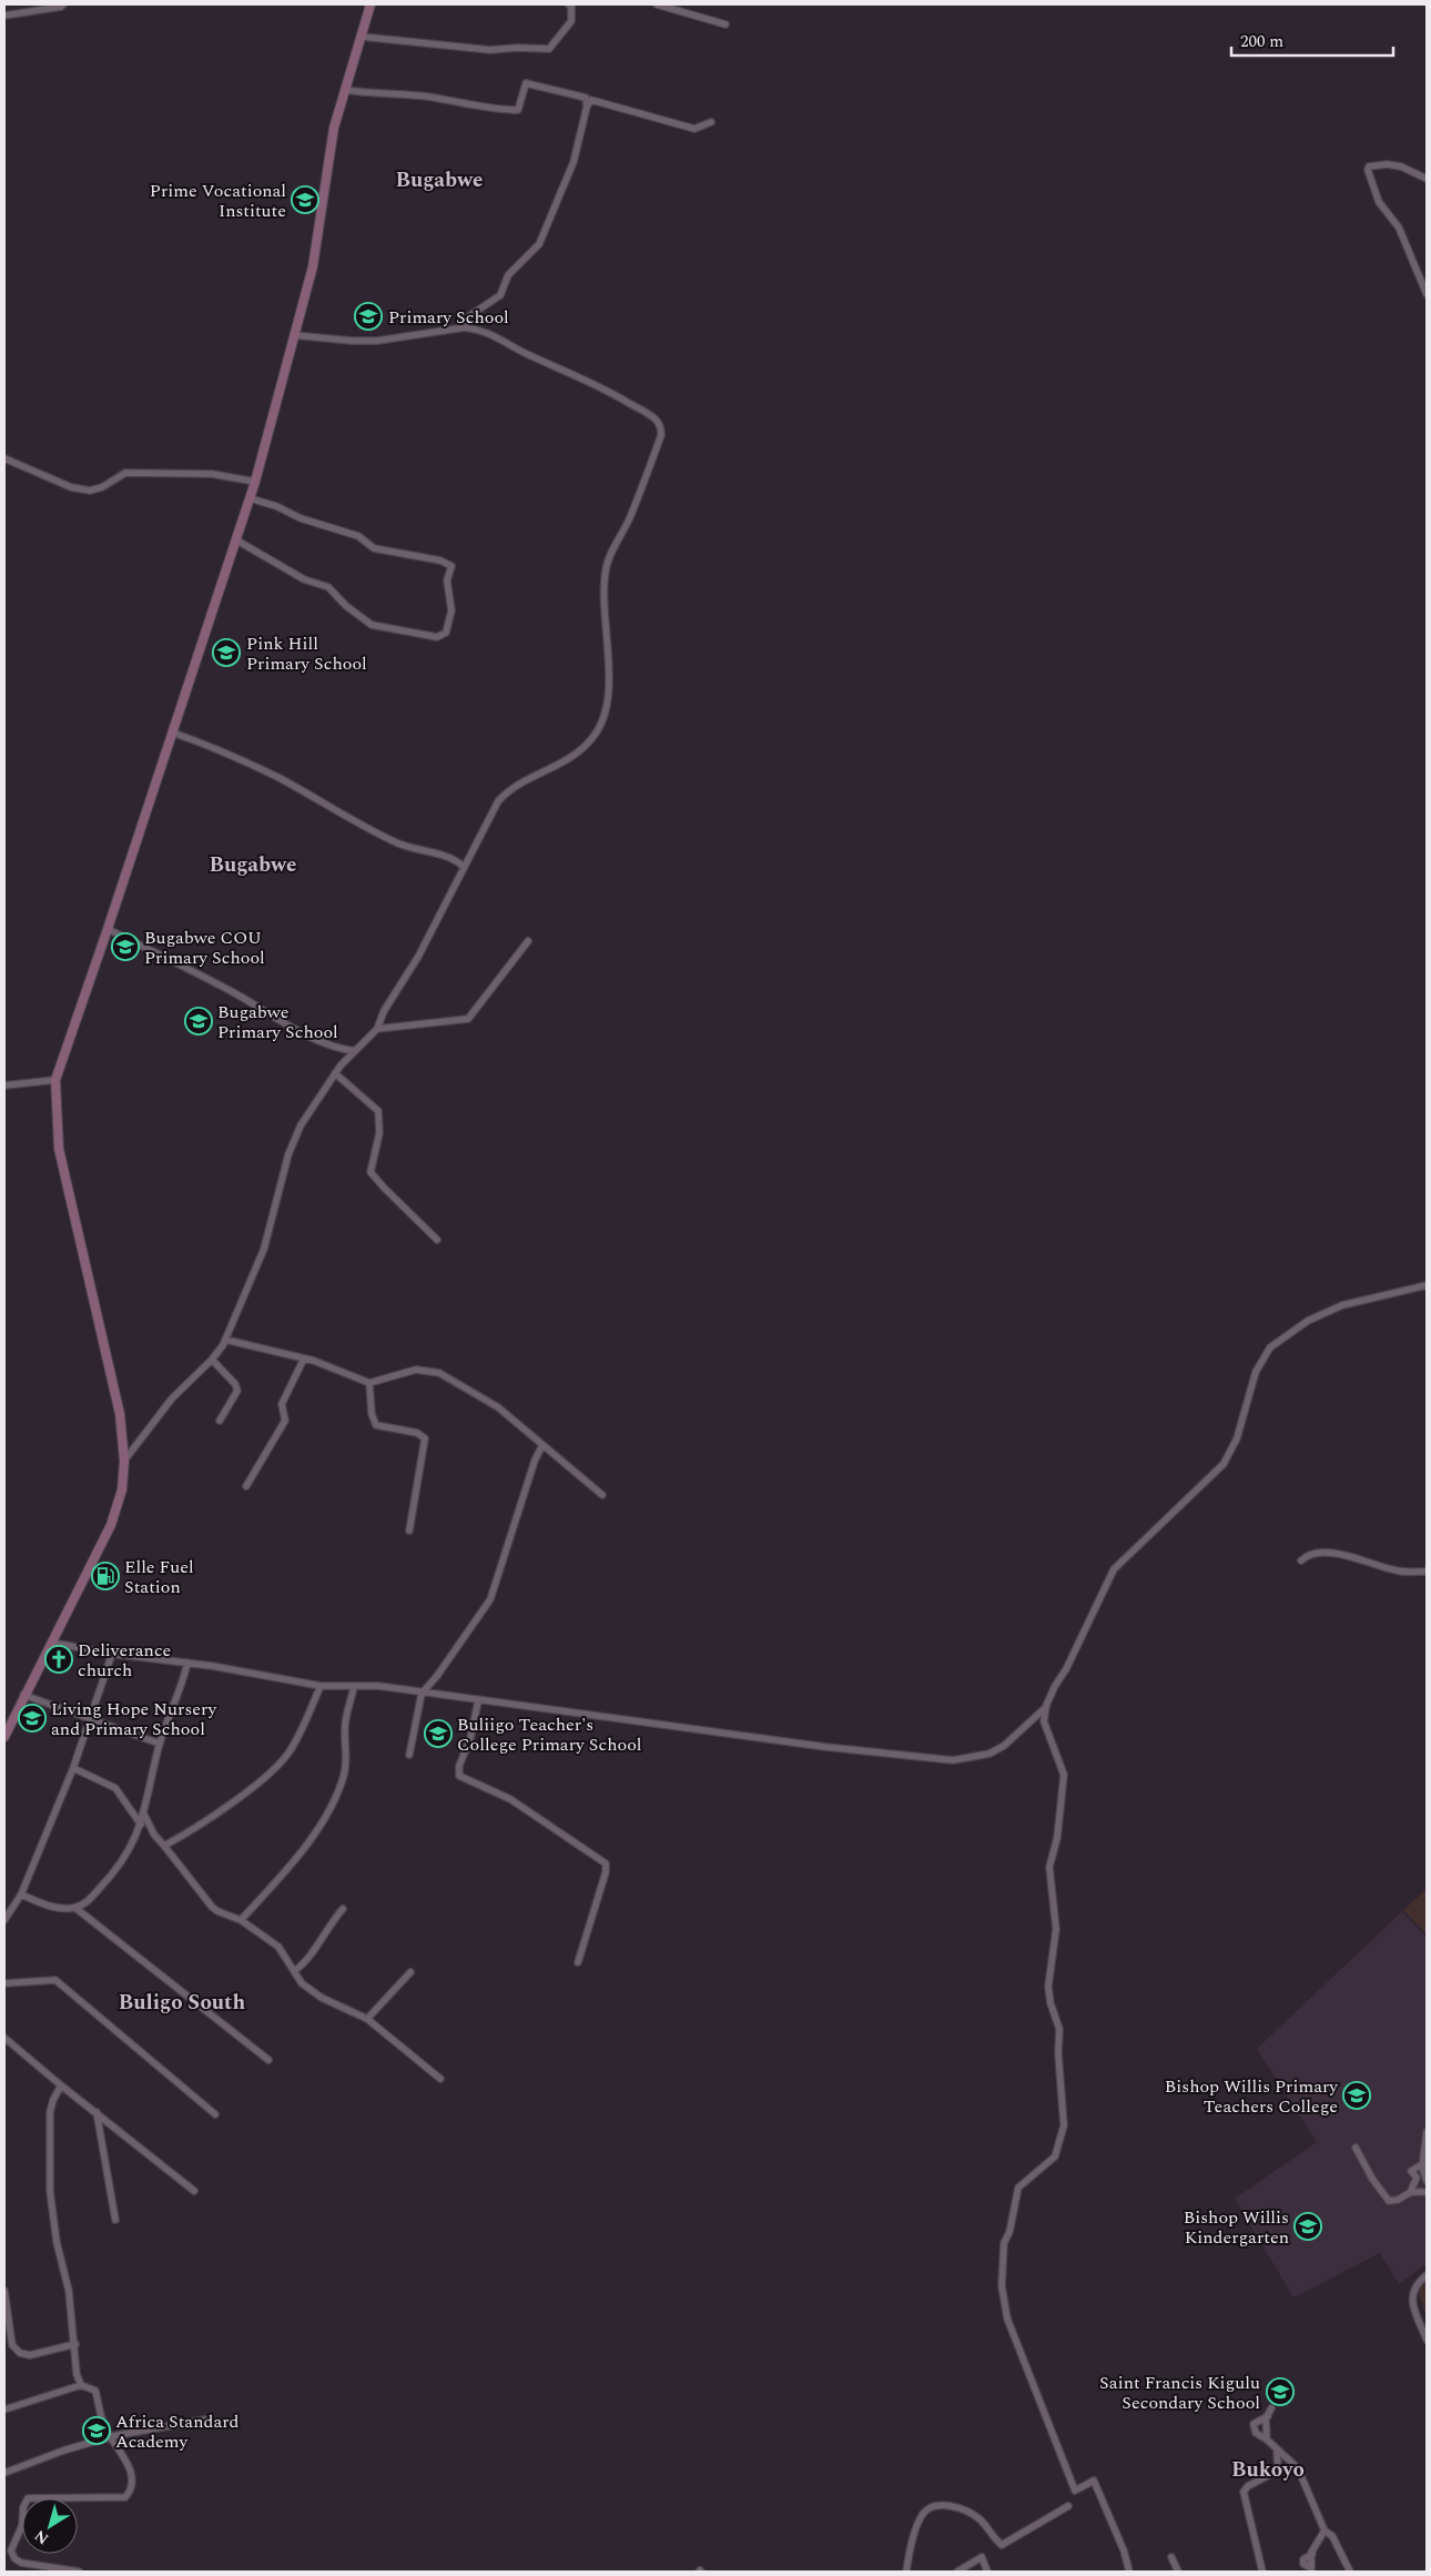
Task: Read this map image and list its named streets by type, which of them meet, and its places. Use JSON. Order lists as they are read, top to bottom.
{
  "districts": [
    "Bugabwe",
    "Bugabwe",
    "Buligo South",
    "Bukoyo"
  ],
  "places": {
    "school or university": [
      "Prime Vocational Institute",
      "Primary School",
      "Pink Hill Primary School",
      "Bugabwe COU Primary School",
      "Bugabwe Primary School",
      "Living Hope Nursery and Primary School",
      "Buliigo Teacher's College Primary School",
      "Bishop Willis Primary Teachers College",
      "Bishop Willis Kindergarten",
      "Saint Francis Kigulu Secondary School",
      "Africa Standard Academy"
    ],
    "fuel station": ["Elle Fuel Station"],
    "church": ["Deliverance church"]
  },
  "scale_bar": "200 m",
  "north": "bottom left"
}
